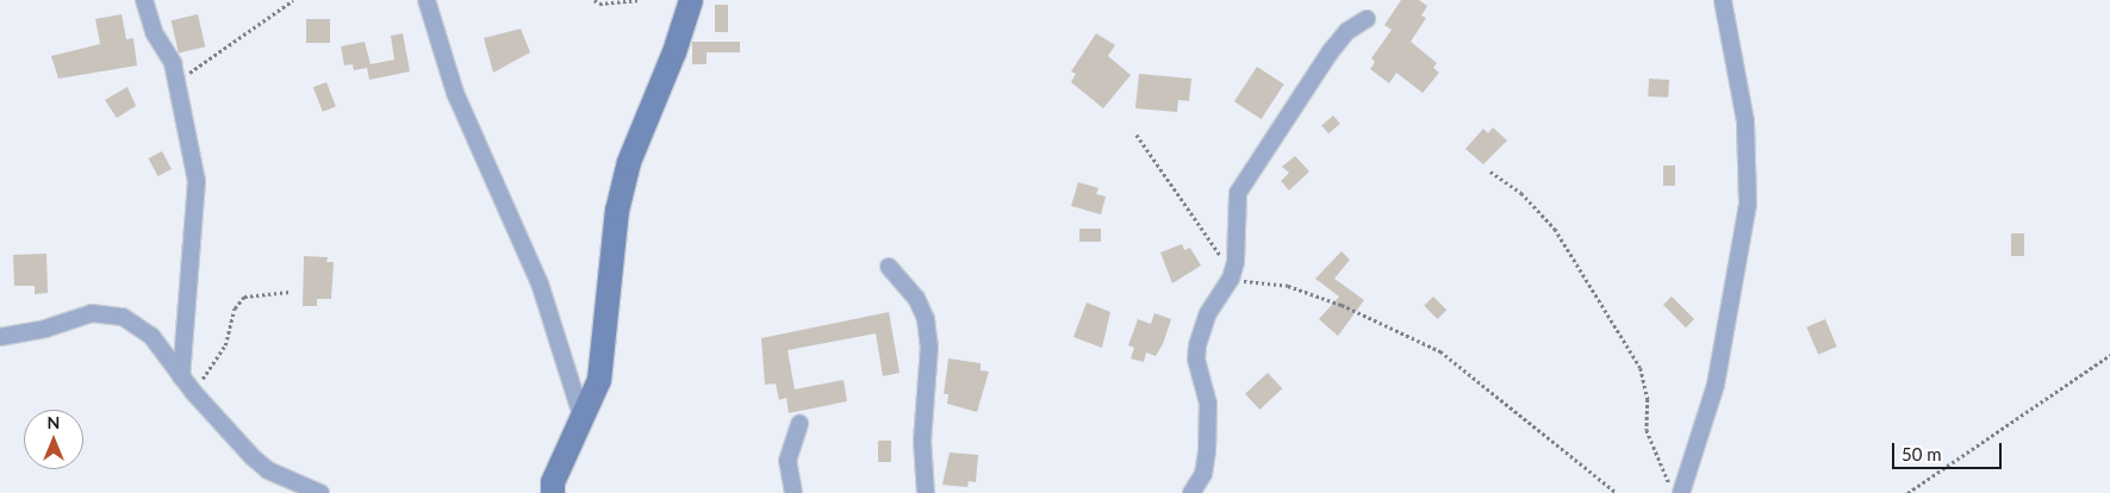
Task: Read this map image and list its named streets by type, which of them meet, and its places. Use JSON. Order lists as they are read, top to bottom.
{
  "scale_bar": "50 m",
  "north": "top"
}
